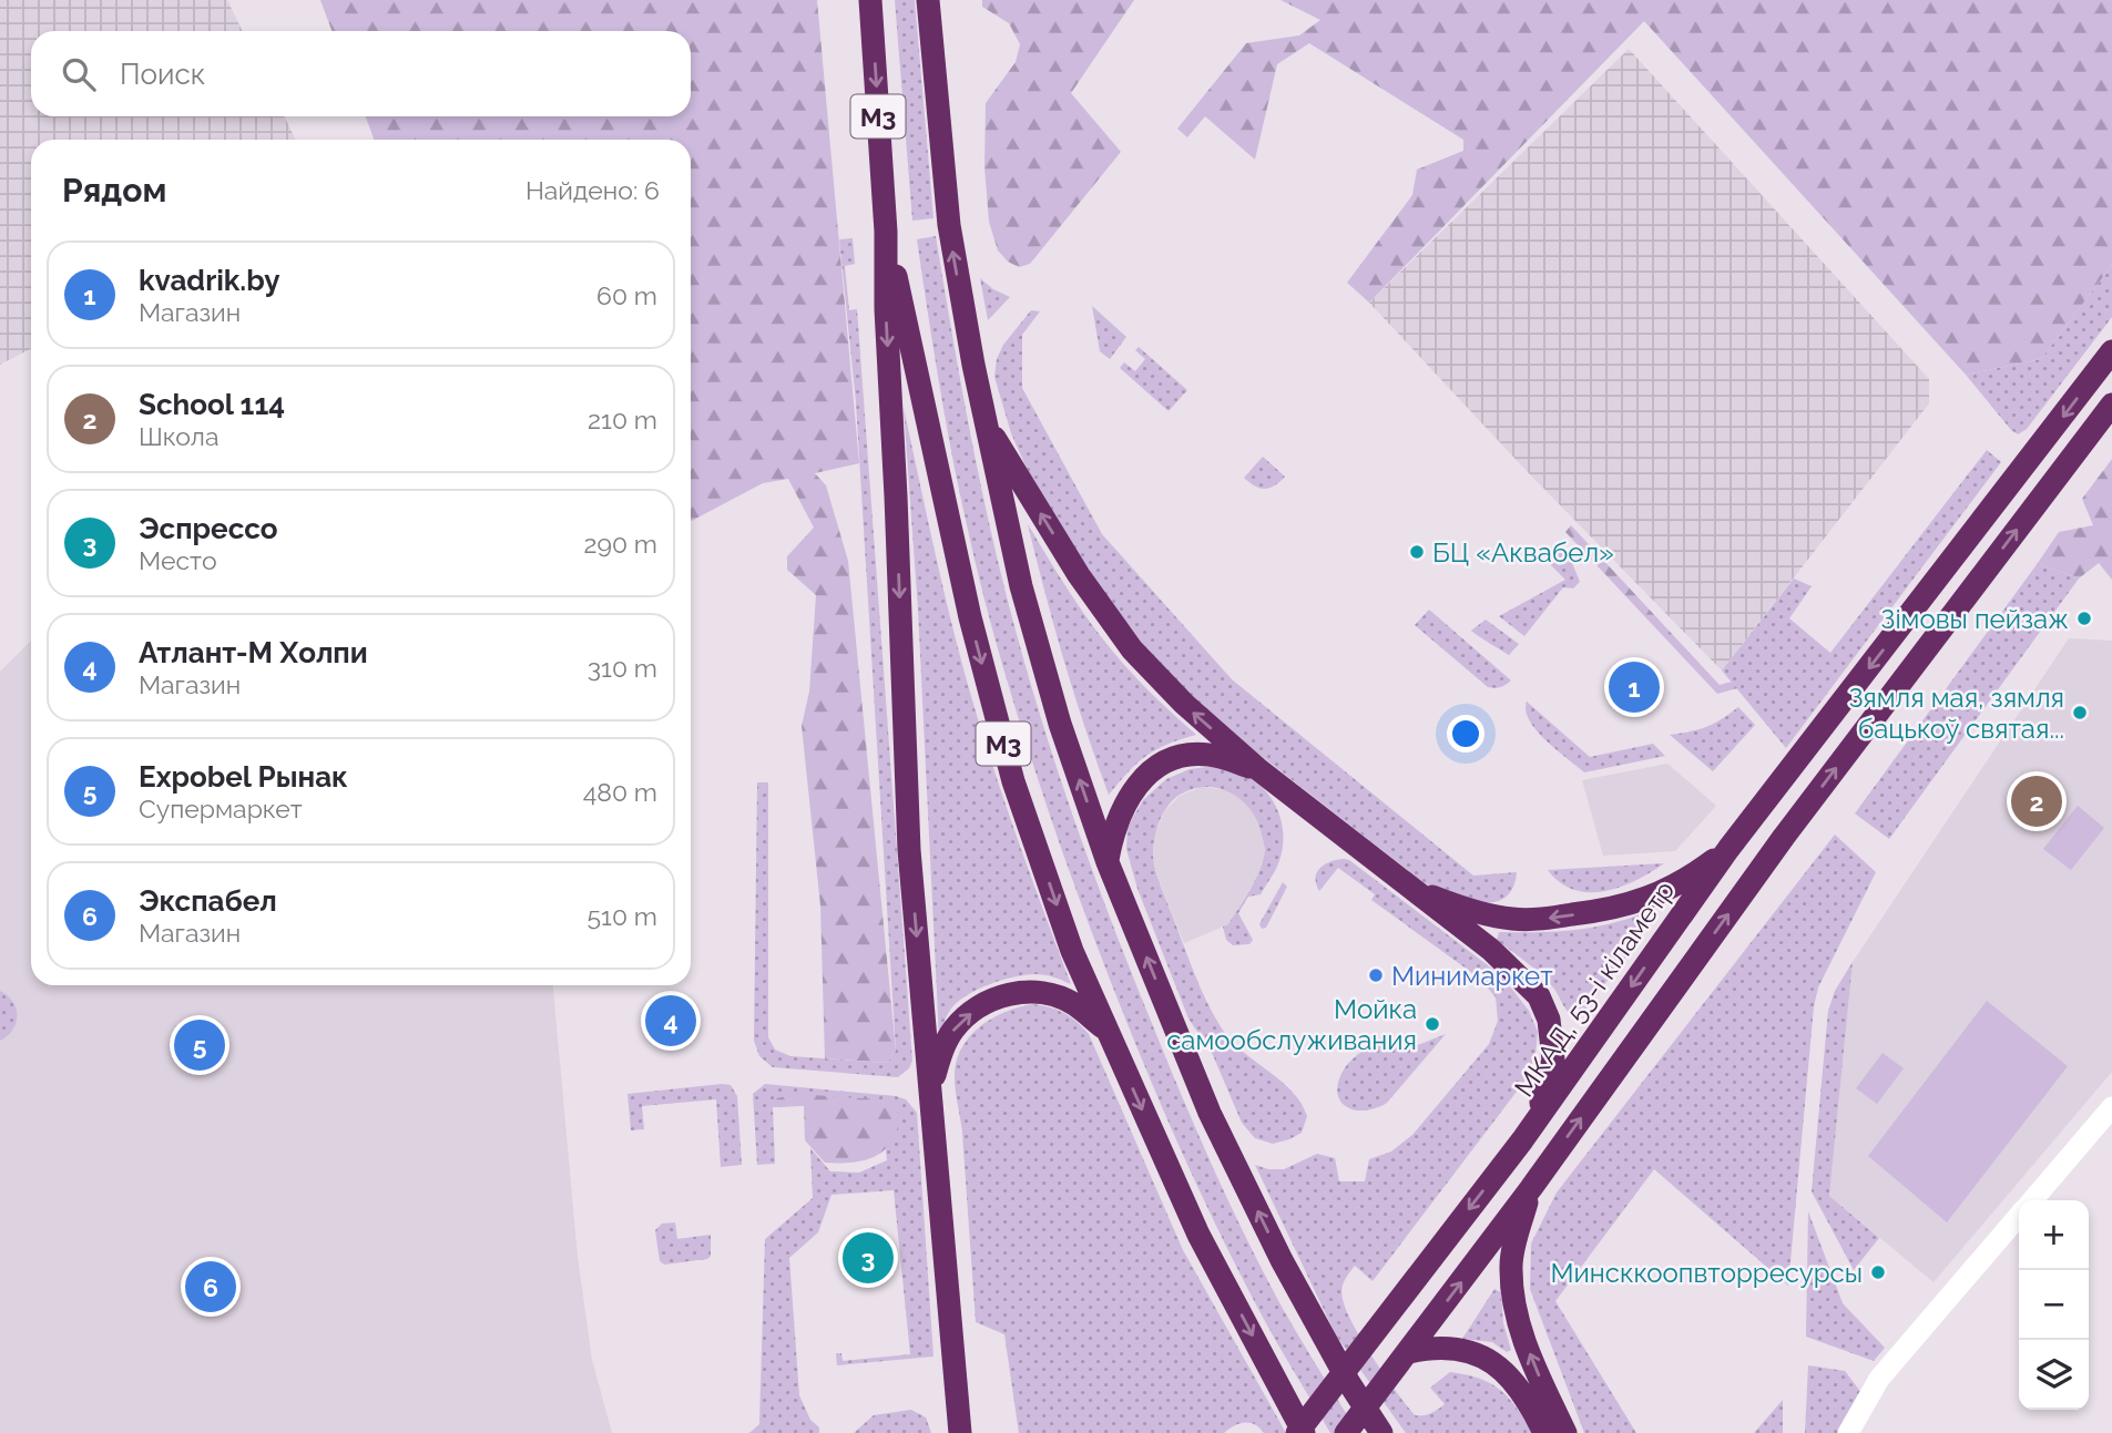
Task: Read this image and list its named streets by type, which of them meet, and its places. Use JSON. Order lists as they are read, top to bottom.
{
  "streets": {
    "highway": ["М3", "МКАД, 53-і кіламетр"]
  },
  "places": [
    "БЦ «Аквабел»",
    "Зімовы пейзаж",
    "Зямля мая, зямля бацькоў святая...",
    "Минимаркет",
    "Мойка самообслуживания",
    "Минсккоопвторресурсы"
  ],
  "page": {
    "search": "Поиск",
    "heading": ["Рядом", "Найдено: 6"],
    "list": [
      {
        "mark": "1",
        "name": "kvadrik.by",
        "note": "Магазин",
        "value": "60 m"
      },
      {
        "mark": "2",
        "name": "School 114",
        "note": "Школа",
        "value": "210 m"
      },
      {
        "mark": "3",
        "name": "Эспрессо",
        "note": "Место",
        "value": "290 m"
      },
      {
        "mark": "4",
        "name": "Атлант-М Холпи",
        "note": "Магазин",
        "value": "310 m"
      },
      {
        "mark": "5",
        "name": "Expobel Рынак",
        "note": "Супермаркет",
        "value": "480 m"
      },
      {
        "mark": "6",
        "name": "Экспабел",
        "note": "Магазин",
        "value": "510 m"
      }
    ],
    "pins": [
      "1",
      "2",
      "4",
      "5",
      "3",
      "6"
    ],
    "map_buttons": ["+", "−"]
  }
}
